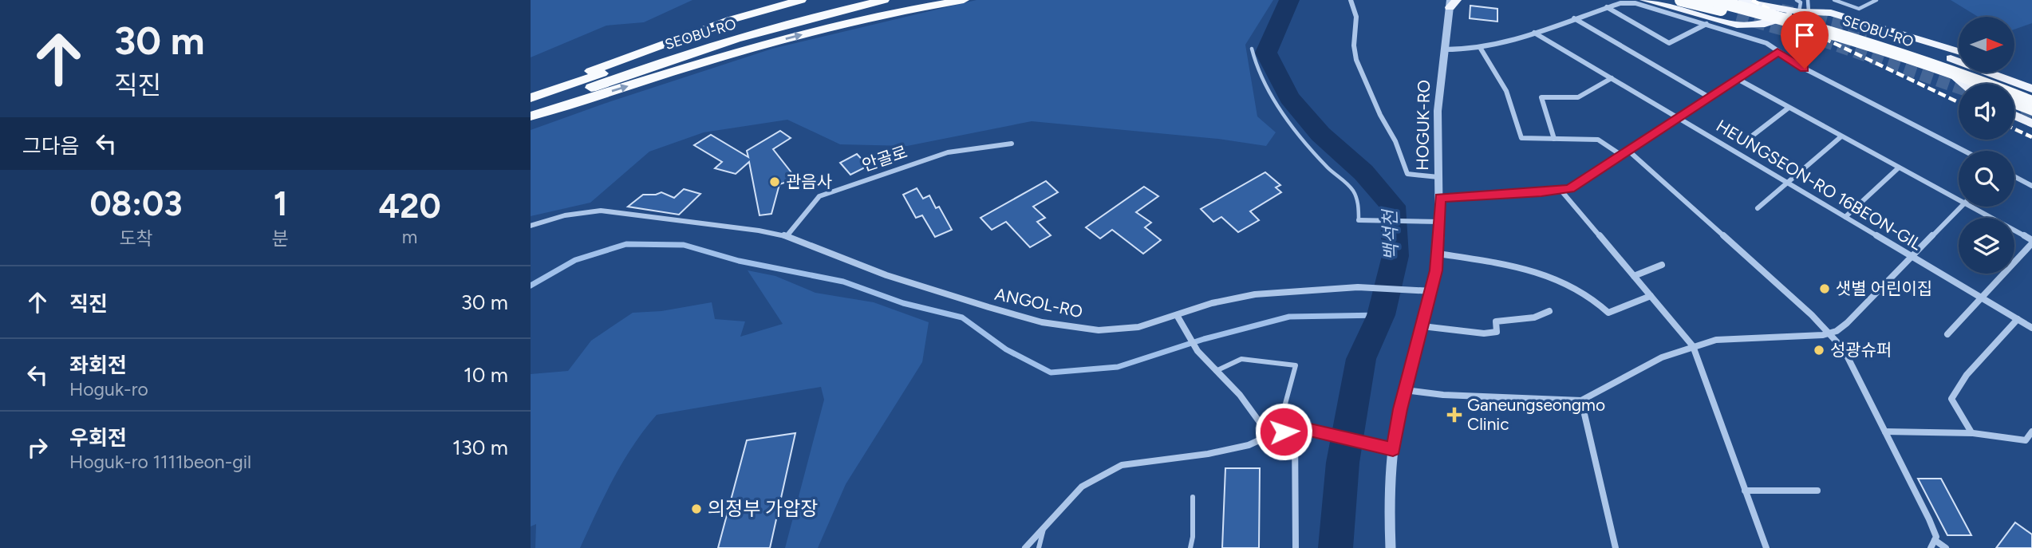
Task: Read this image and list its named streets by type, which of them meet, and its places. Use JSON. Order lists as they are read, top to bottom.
{
  "streets": {
    "highway": ["SEOBU-RO"],
    "street": [
      "HOGUK-RO",
      "안골로",
      "HEUNGSEON-RO 16BEON-GIL",
      "ANGOL-RO"
    ]
  },
  "crossings": [
    ["HOGUK-RO", "ANGOL-RO"],
    ["안골로", "ANGOL-RO"]
  ],
  "water": ["백석천"],
  "places": {
    "other": [
      "관음사",
      "샛별 어린이집",
      "성광슈퍼",
      "의정부 가압장"
    ],
    "health": ["Ganeungseongmo Clinic"]
  },
  "north": "right",
  "page": {
    "turn": ["30 m", "직진"],
    "then": "그다음",
    "eta": [
      "08:03",
      "도착",
      "1",
      "분",
      "420",
      "m"
    ],
    "list": [
      {
        "name": "직진",
        "value": "30 m"
      },
      {
        "name": "좌회전",
        "note": "Hoguk-ro",
        "value": "10 m"
      },
      {
        "name": "우회전",
        "note": "Hoguk-ro 1111beon-gil",
        "value": "130 m"
      }
    ]
  }
}
